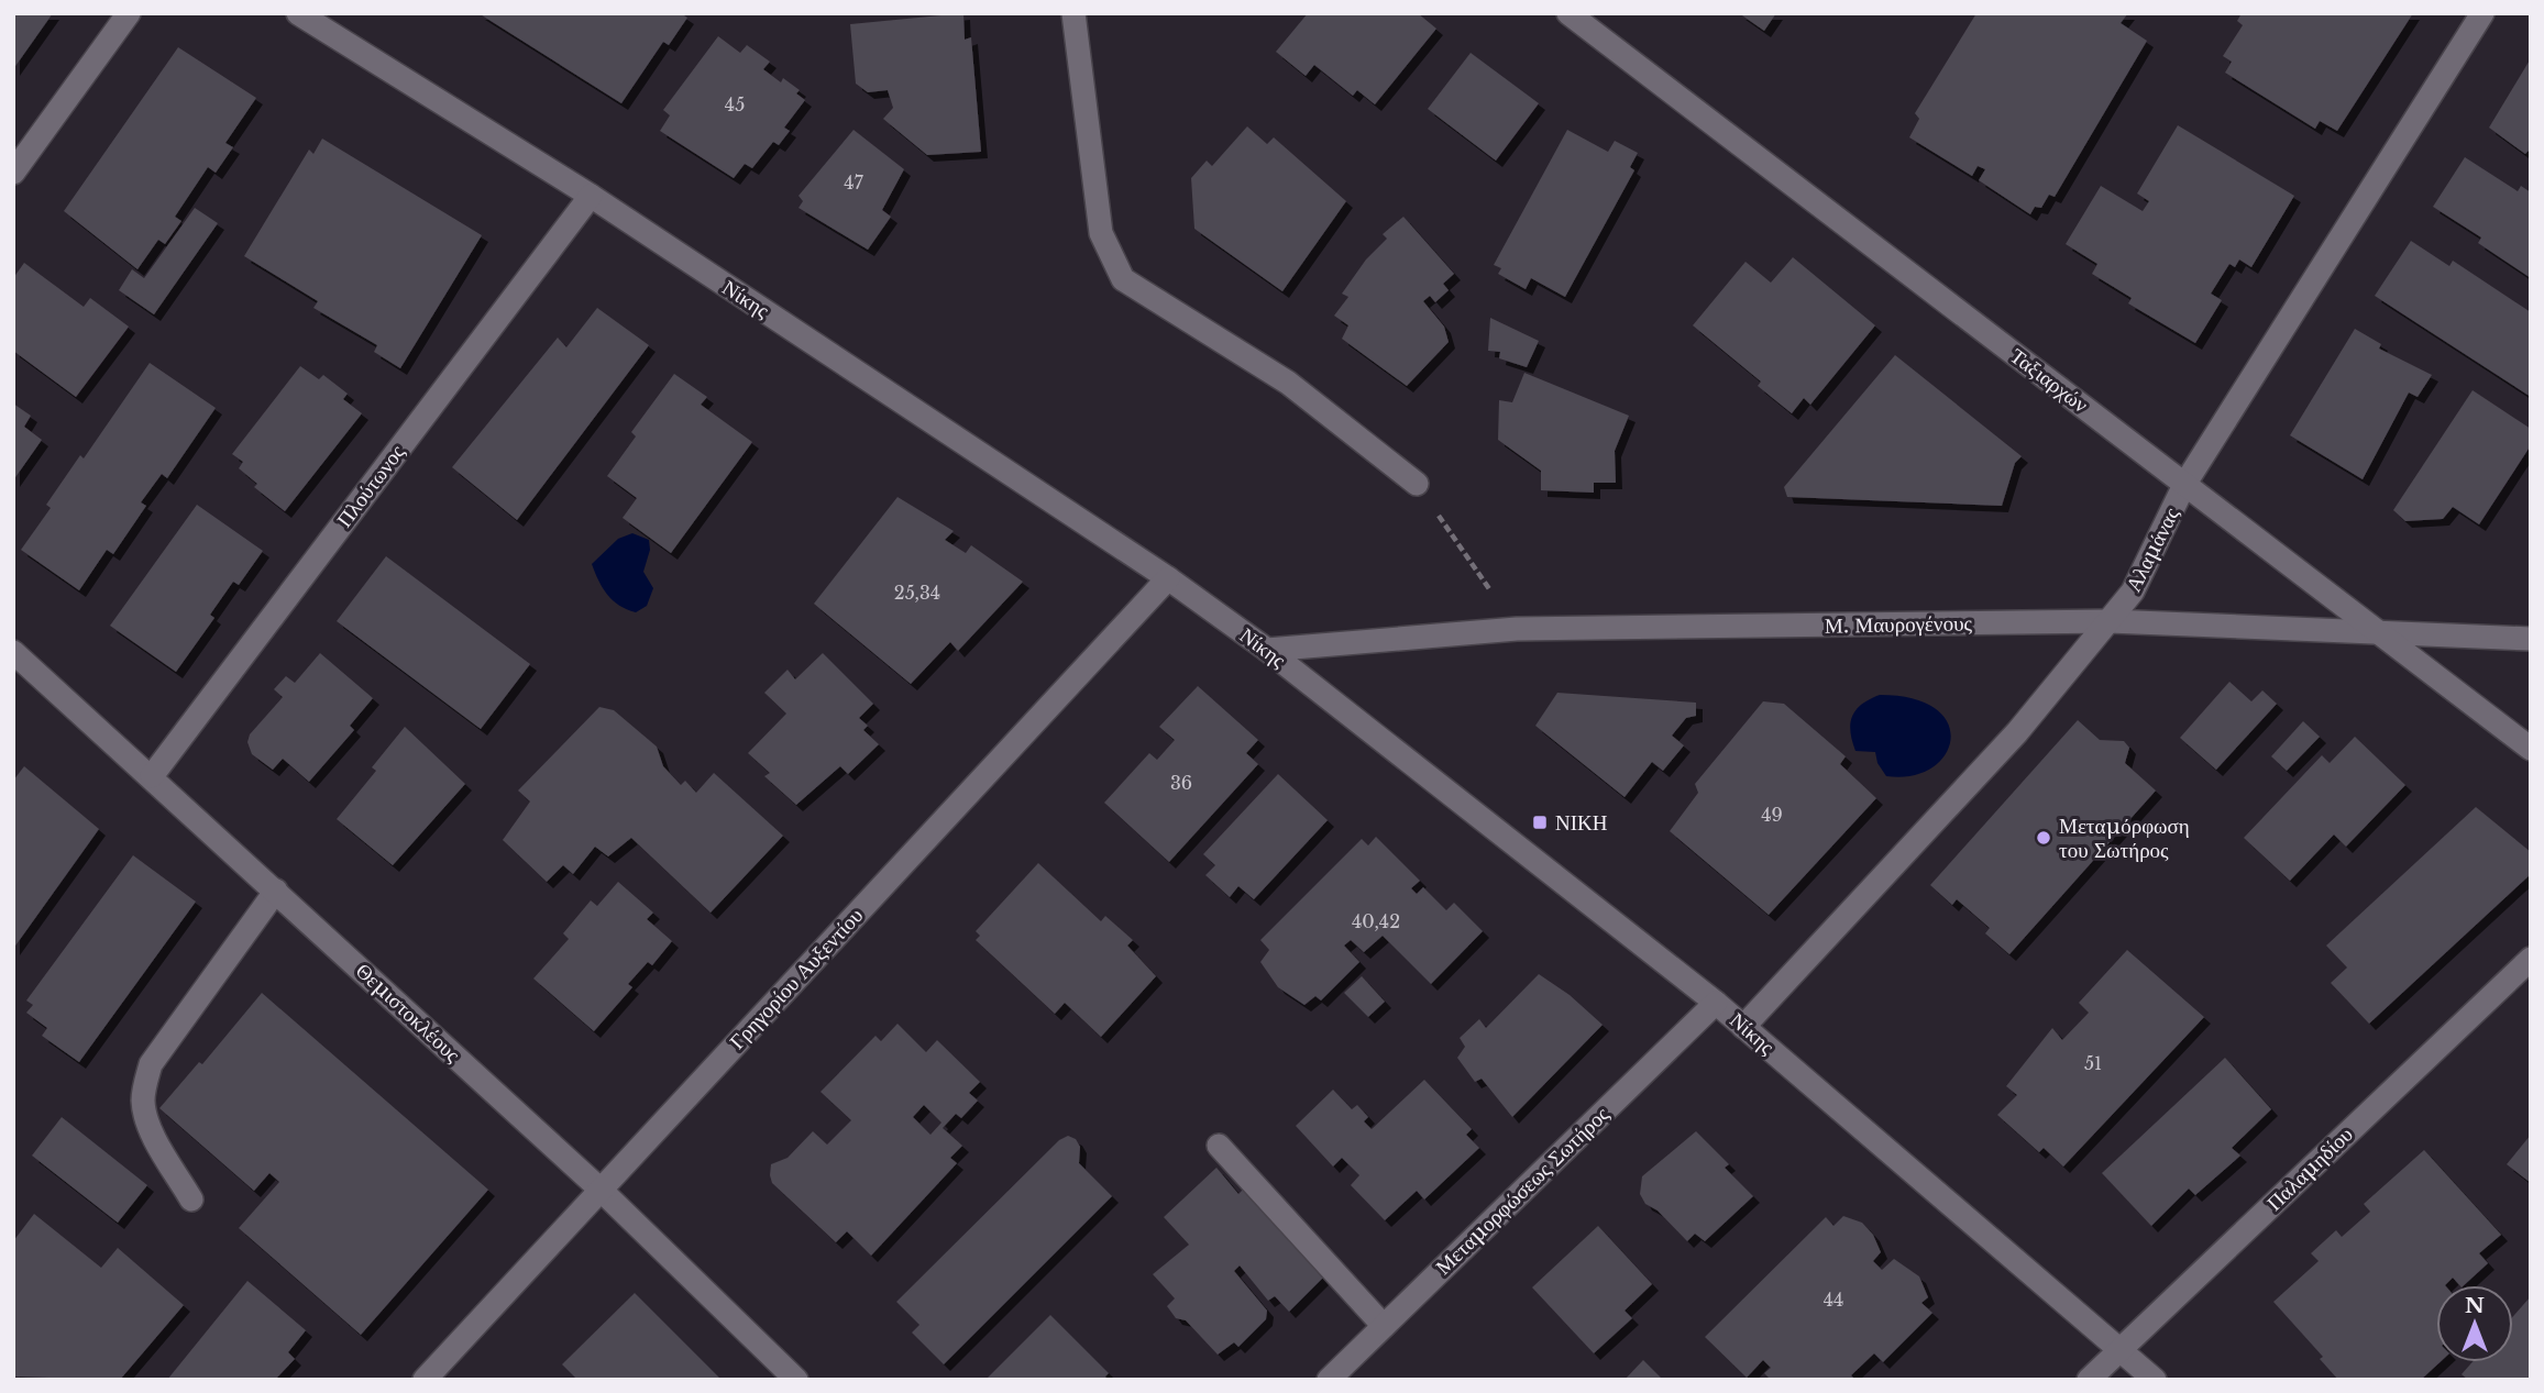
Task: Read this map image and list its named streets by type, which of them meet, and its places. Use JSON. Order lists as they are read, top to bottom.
{
  "streets": {
    "street": [
      "Νίκης",
      "Ταξιαρχών",
      "Πλούτωνος",
      "Αλαμάνας",
      "Μ. Μαυρογένους",
      "Γρηγορίου Αυξεντίου",
      "Θεμιστοκλέους",
      "Παλαμηδίου",
      "Μεταμορφώσεως Σωτήρος"
    ]
  },
  "crossings": [
    ["Νίκης", "Πλούτωνος"],
    ["Νίκης", "Αλαμάνας"],
    ["Νίκης", "Μ. Μαυρογένους"],
    ["Νίκης", "Γρηγορίου Αυξεντίου"],
    ["Νίκης", "Παλαμηδίου"],
    ["Νίκης", "Μεταμορφώσεως Σωτήρος"],
    ["Ταξιαρχών", "Αλαμάνας"],
    ["Ταξιαρχών", "Μ. Μαυρογένους"],
    ["Πλούτωνος", "Θεμιστοκλέους"],
    ["Αλαμάνας", "Μ. Μαυρογένους"],
    ["Γρηγορίου Αυξεντίου", "Θεμιστοκλέους"]
  ],
  "places": {
    "transit": ["ΝΙΚΗ"],
    "other": ["Μεταμόρφωση του Σωτήρος"]
  },
  "house_numbers": [
    "45",
    "47",
    "25,34",
    "36",
    "49",
    "40,42",
    "51",
    "44"
  ],
  "north": "top"
}
